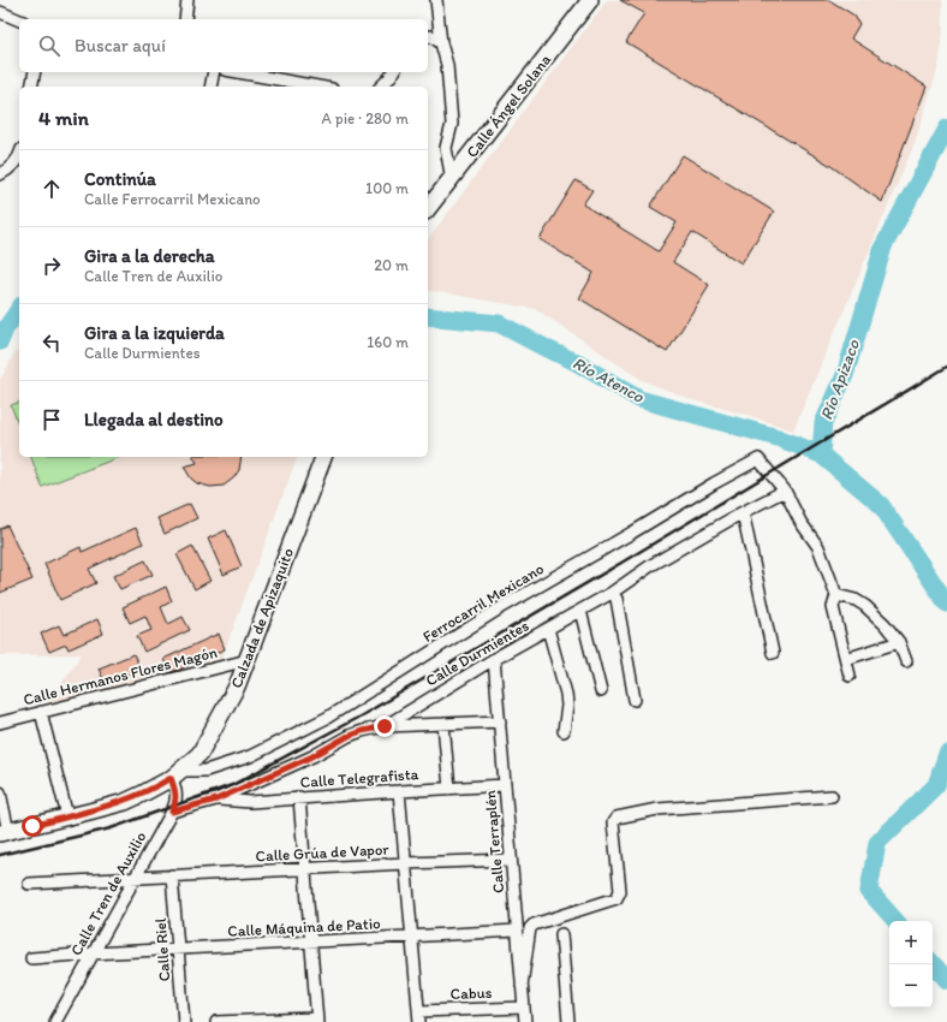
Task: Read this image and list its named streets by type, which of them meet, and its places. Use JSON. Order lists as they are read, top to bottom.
{
  "streets": {
    "main road": ["Calle Ángel Solana", "Calzada de Apizaquito"],
    "street": [
      "Ferrocarril Mexicano",
      "Calle Durmientes",
      "Calle Hermanos Flores Magón",
      "Calle Telegrafista",
      "Calle Terraplén",
      "Calle Grúa de Vapor",
      "Calle Tren de Auxilio",
      "Calle Máquina de Patio",
      "Calle Riel",
      "Cabus"
    ]
  },
  "crossings": [
    ["Ferrocarril Mexicano", "Calzada de Apizaquito"],
    ["Ferrocarril Mexicano", "Calle Durmientes"],
    ["Ferrocarril Mexicano", "Calle Tren de Auxilio"],
    ["Calzada de Apizaquito", "Calle Hermanos Flores Magón"],
    ["Calzada de Apizaquito", "Calle Tren de Auxilio"],
    ["Calle Durmientes", "Calle Telegrafista"],
    ["Calle Durmientes", "Calle Terraplén"],
    ["Calle Durmientes", "Calle Tren de Auxilio"],
    ["Calle Telegrafista", "Calle Terraplén"],
    ["Calle Terraplén", "Calle Grúa de Vapor"],
    ["Calle Terraplén", "Calle Máquina de Patio"],
    ["Calle Terraplén", "Cabus"],
    ["Calle Grúa de Vapor", "Calle Tren de Auxilio"],
    ["Calle Grúa de Vapor", "Calle Riel"],
    ["Calle Tren de Auxilio", "Calle Máquina de Patio"],
    ["Calle Máquina de Patio", "Calle Riel"]
  ],
  "water": ["Río Atenco", "Río Apizaco"],
  "page": {
    "search": "Buscar aquí",
    "heading": ["4 min", "A pie · 280 m"],
    "list": [
      ["Continúa", "Calle Ferrocarril Mexicano", "100 m"],
      ["Gira a la derecha", "Calle Tren de Auxilio", "20 m"],
      ["Gira a la izquierda", "Calle Durmientes", "160 m"],
      "Llegada al destino"
    ],
    "map_buttons": ["+", "−"]
  }
}
